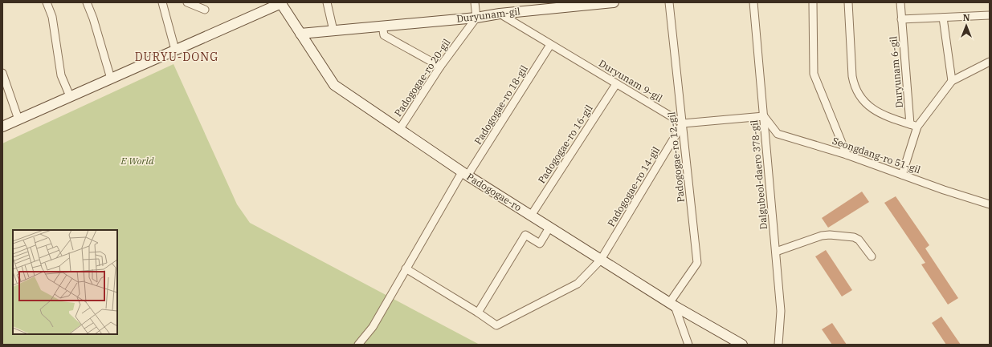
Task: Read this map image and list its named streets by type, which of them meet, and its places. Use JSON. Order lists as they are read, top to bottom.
{
  "streets": {
    "street": [
      "Duryunam-gil",
      "Duryunam 6-gil",
      "Padogogae-ro 20-gil",
      "Duryunam 9-gil",
      "Padogogae-ro 18-gil",
      "Padogogae-ro 16-gil",
      "Seongdang-ro 51-gil",
      "Padogogae-ro 12-gil",
      "Dalgubeol-daero 378-gil",
      "Padogogae-ro 14-gil",
      "Padogogae-ro"
    ]
  },
  "crossings": [
    ["Duryunam-gil", "Padogogae-ro 20-gil"],
    ["Duryunam-gil", "Duryunam 9-gil"],
    ["Duryunam-gil", "Padogogae-ro"],
    ["Duryunam 6-gil", "Seongdang-ro 51-gil"],
    ["Padogogae-ro 20-gil", "Padogogae-ro"],
    ["Duryunam 9-gil", "Padogogae-ro 18-gil"],
    ["Duryunam 9-gil", "Padogogae-ro 16-gil"],
    ["Duryunam 9-gil", "Padogogae-ro 12-gil"],
    ["Duryunam 9-gil", "Padogogae-ro 14-gil"],
    ["Padogogae-ro 18-gil", "Padogogae-ro"],
    ["Padogogae-ro 16-gil", "Padogogae-ro"],
    ["Seongdang-ro 51-gil", "Dalgubeol-daero 378-gil"],
    ["Padogogae-ro 12-gil", "Padogogae-ro 14-gil"],
    ["Padogogae-ro 12-gil", "Padogogae-ro"],
    ["Padogogae-ro 14-gil", "Padogogae-ro"]
  ],
  "districts": ["DURYU-DONG"],
  "parks": ["E World"],
  "north": "top"
}
